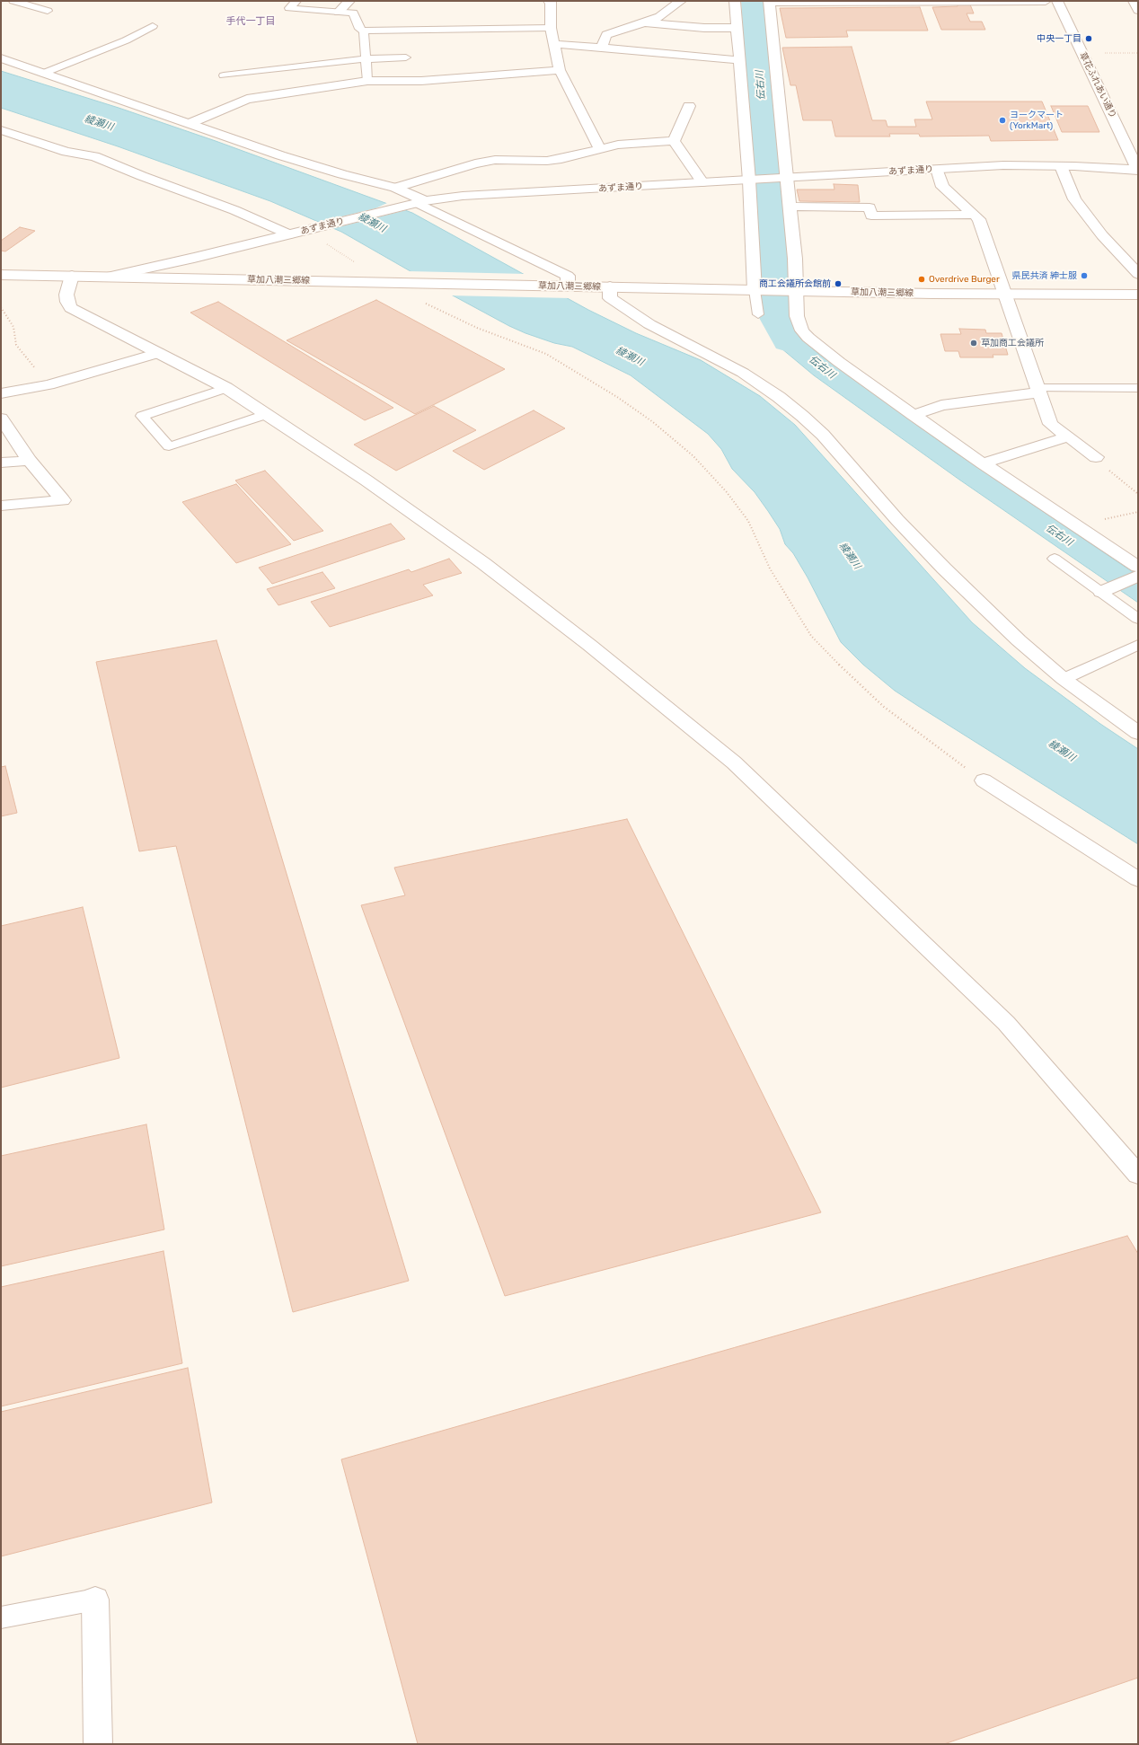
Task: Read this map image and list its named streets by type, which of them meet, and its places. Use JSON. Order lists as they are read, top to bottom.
{
  "streets": {
    "street": ["草花ふれあい通り", "あずま通り", "草加八潮三郷線"]
  },
  "crossings": [
    ["草花ふれあい通り", "あずま通り"],
    ["あずま通り", "草加八潮三郷線"]
  ],
  "districts": ["手代一丁目"],
  "water": ["伝右川", "綾瀬川"],
  "places": [
    "中央一丁目",
    "ヨークマート (YorkMart)",
    "県民共済 紳士服",
    "Overdrive Burger",
    "商工会議所会館前",
    "草加商工会議所"
  ]
}
